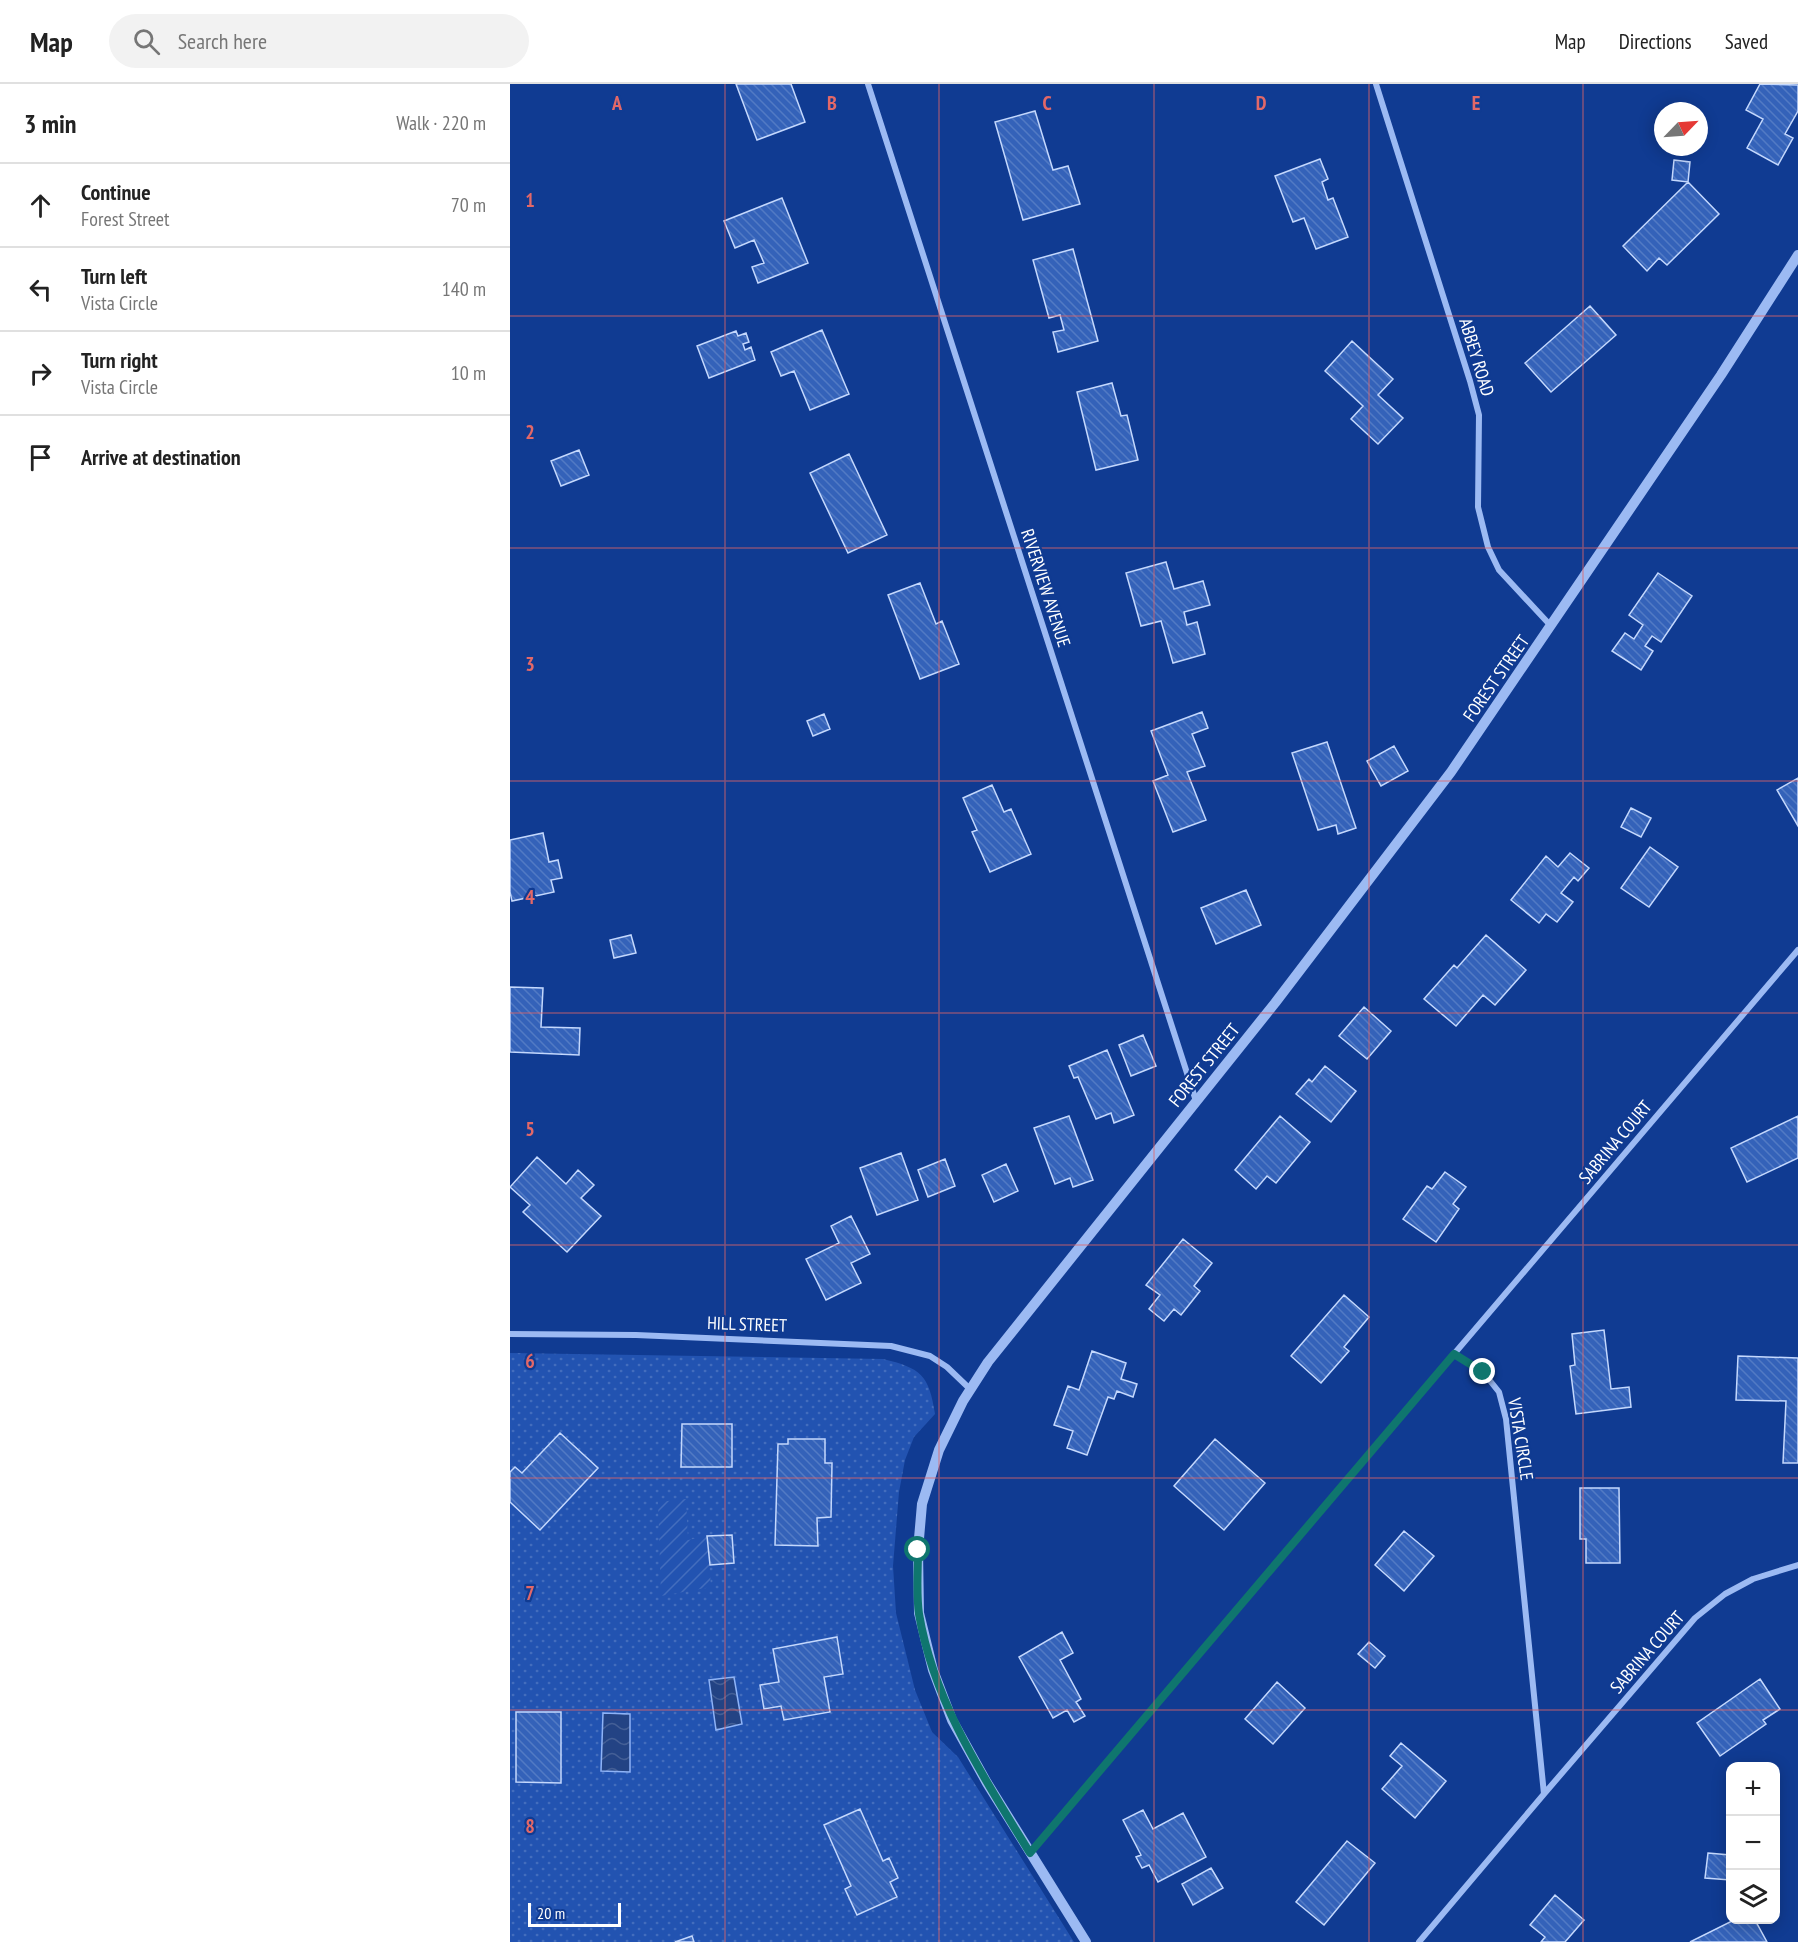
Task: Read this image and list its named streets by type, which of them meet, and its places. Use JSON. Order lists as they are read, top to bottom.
{
  "streets": {
    "street": [
      "ABBEY ROAD",
      "RIVERVIEW AVENUE",
      "FOREST STREET",
      "SABRINA COURT",
      "HILL STREET",
      "VISTA CIRCLE"
    ]
  },
  "crossings": [
    ["ABBEY ROAD", "FOREST STREET"],
    ["RIVERVIEW AVENUE", "FOREST STREET"],
    ["FOREST STREET", "HILL STREET"],
    ["SABRINA COURT", "VISTA CIRCLE"]
  ],
  "scale_bar": "20 m",
  "north": "top right",
  "page": {
    "header": "Map",
    "search": "Search here",
    "nav": ["Map", "Directions", "Saved"],
    "heading": ["3 min", "Walk · 220 m"],
    "list": [
      ["Continue", "Forest Street", "70 m"],
      ["Turn left", "Vista Circle", "140 m"],
      ["Turn right", "Vista Circle", "10 m"],
      "Arrive at destination"
    ],
    "map_buttons": ["+", "−"],
    "scale": "20 m"
  },
  "grid": {
    "columns": [
      "A",
      "B",
      "C",
      "D",
      "E"
    ],
    "rows": [
      "1",
      "2",
      "3",
      "4",
      "5",
      "6",
      "7",
      "8"
    ]
  }
}
